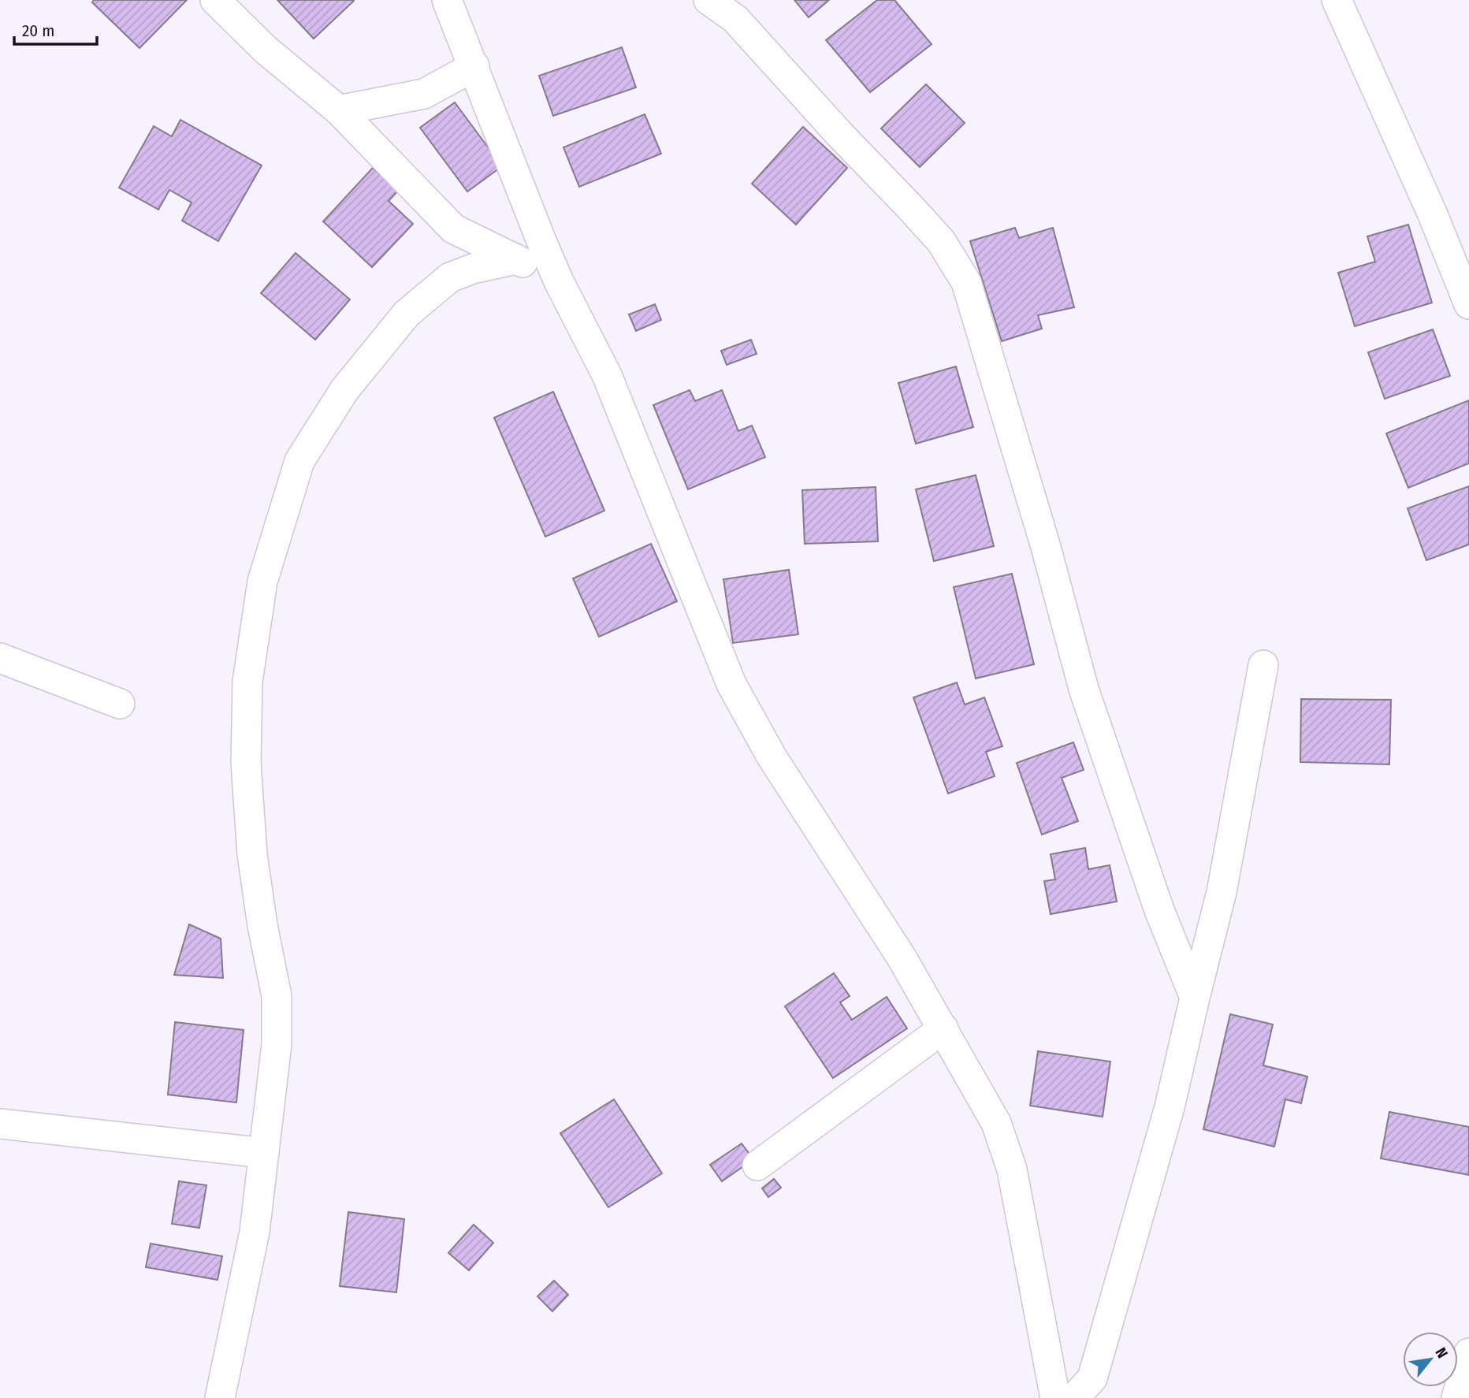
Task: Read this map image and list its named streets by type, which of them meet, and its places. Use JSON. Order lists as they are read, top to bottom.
{
  "scale_bar": "20 m",
  "north": "top right"
}
